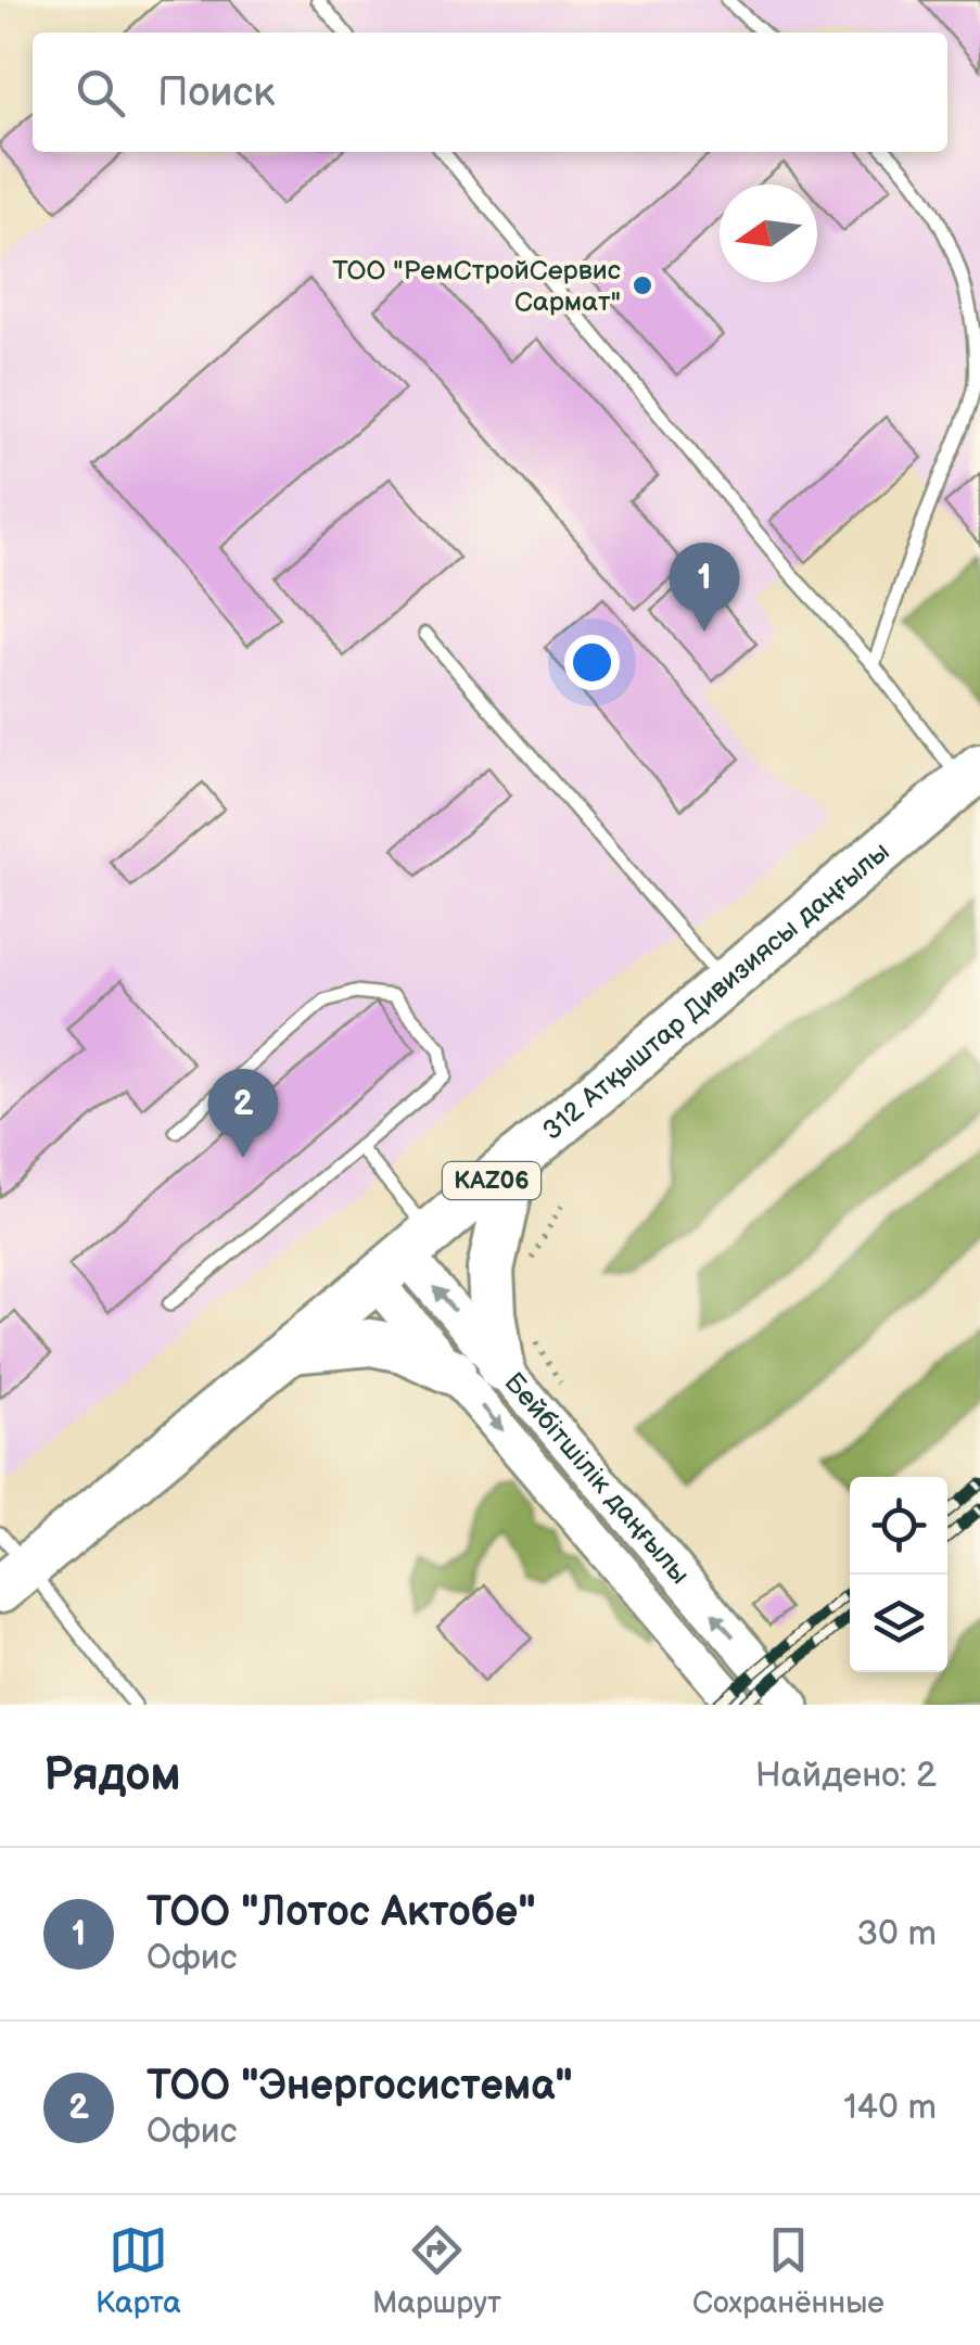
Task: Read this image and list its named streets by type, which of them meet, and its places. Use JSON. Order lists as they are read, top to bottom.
{
  "streets": {
    "highway": ["312 Атқыштар Дивизиясы даңғылы", "KАZ06"],
    "main road": ["Бейбітшілік даңғылы"]
  },
  "crossings": [
    ["312 Атқыштар Дивизиясы даңғылы", "Бейбітшілік даңғылы"]
  ],
  "places": ["ТОО \"РемСтройСервис Сармат\""],
  "north": "left",
  "page": {
    "search": "Поиск",
    "pins": ["1", "2"],
    "heading": ["Рядом", "Найдено: 2"],
    "list": [
      {
        "mark": "1",
        "name": "ТОО \"Лотос Актобе\"",
        "note": "Офис",
        "value": "30 m"
      },
      {
        "mark": "2",
        "name": "ТОО \"Энергосистема\"",
        "note": "Офис",
        "value": "140 m"
      }
    ],
    "nav": ["Карта", "Маршрут", "Сохранённые"]
  }
}
